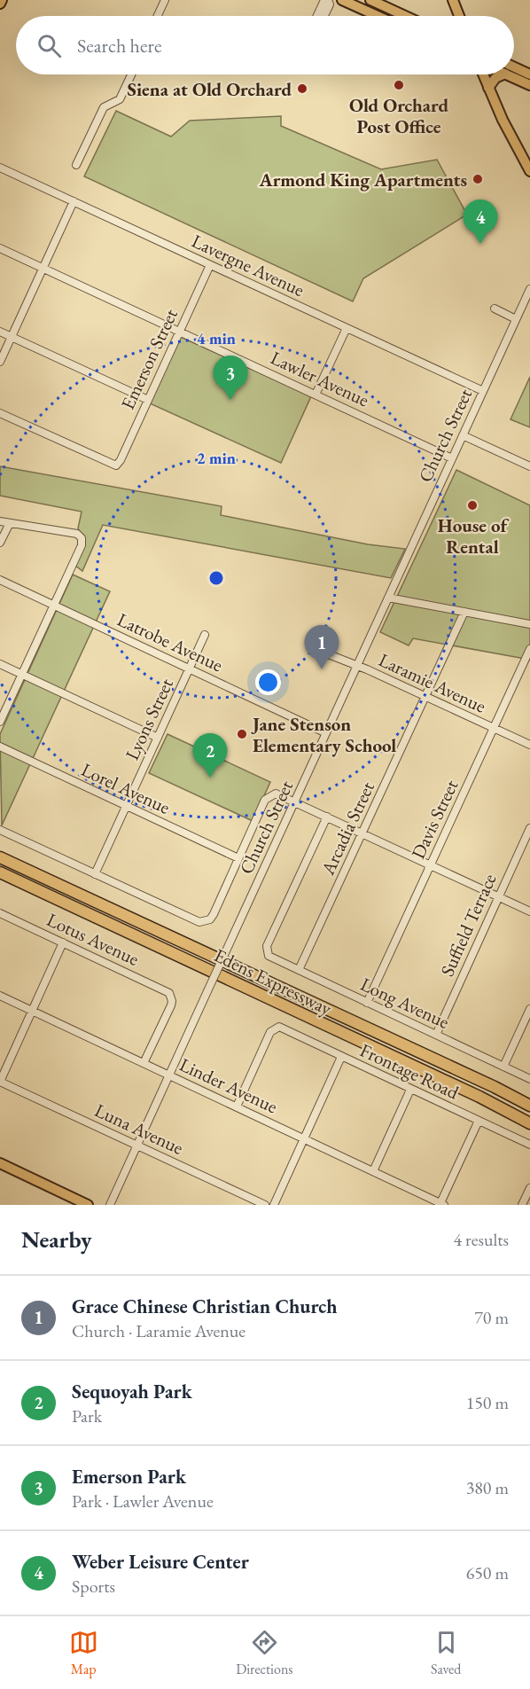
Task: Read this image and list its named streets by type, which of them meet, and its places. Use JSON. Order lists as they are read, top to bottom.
{
  "streets": {
    "highway": ["Edens Expressway"],
    "street": [
      "Lavergne Avenue",
      "Emerson Street",
      "Lawler Avenue",
      "Church Street",
      "Latrobe Avenue",
      "Laramie Avenue",
      "Lyons Street",
      "Lorel Avenue",
      "Davis Street",
      "Arcadia Street",
      "Suffield Terrace",
      "Lotus Avenue",
      "Long Avenue",
      "Frontage Road",
      "Linder Avenue",
      "Luna Avenue"
    ]
  },
  "crossings": [
    ["Lavergne Avenue", "Emerson Street"],
    ["Lavergne Avenue", "Church Street"],
    ["Emerson Street", "Lawler Avenue"],
    ["Lawler Avenue", "Church Street"],
    ["Church Street", "Latrobe Avenue"],
    ["Church Street", "Laramie Avenue"],
    ["Church Street", "Linder Avenue"],
    ["Church Street", "Luna Avenue"],
    ["Latrobe Avenue", "Lyons Street"],
    ["Laramie Avenue", "Davis Street"],
    ["Laramie Avenue", "Arcadia Street"],
    ["Lyons Street", "Lorel Avenue"],
    ["Davis Street", "Long Avenue"],
    ["Arcadia Street", "Long Avenue"],
    ["Suffield Terrace", "Long Avenue"],
    ["Lotus Avenue", "Linder Avenue"],
    ["Frontage Road", "Linder Avenue"]
  ],
  "places": [
    "Old Orchard Post Office",
    "Siena at Old Orchard",
    "Armond King Apartments",
    "House of Rental",
    "Jane Stenson Elementary School"
  ],
  "page": {
    "search": "Search here",
    "pins": [
      "4",
      "3",
      "1",
      "2"
    ],
    "heading": ["Nearby", "4 results"],
    "list": [
      {
        "mark": "1",
        "name": "Grace Chinese Christian Church",
        "note": "Church · Laramie Avenue",
        "value": "70 m"
      },
      {
        "mark": "2",
        "name": "Sequoyah Park",
        "note": "Park",
        "value": "150 m"
      },
      {
        "mark": "3",
        "name": "Emerson Park",
        "note": "Park · Lawler Avenue",
        "value": "380 m"
      },
      {
        "mark": "4",
        "name": "Weber Leisure Center",
        "note": "Sports",
        "value": "650 m"
      }
    ],
    "nav": ["Map", "Directions", "Saved"]
  },
  "rings": ["4 min", "2 min"]
}
